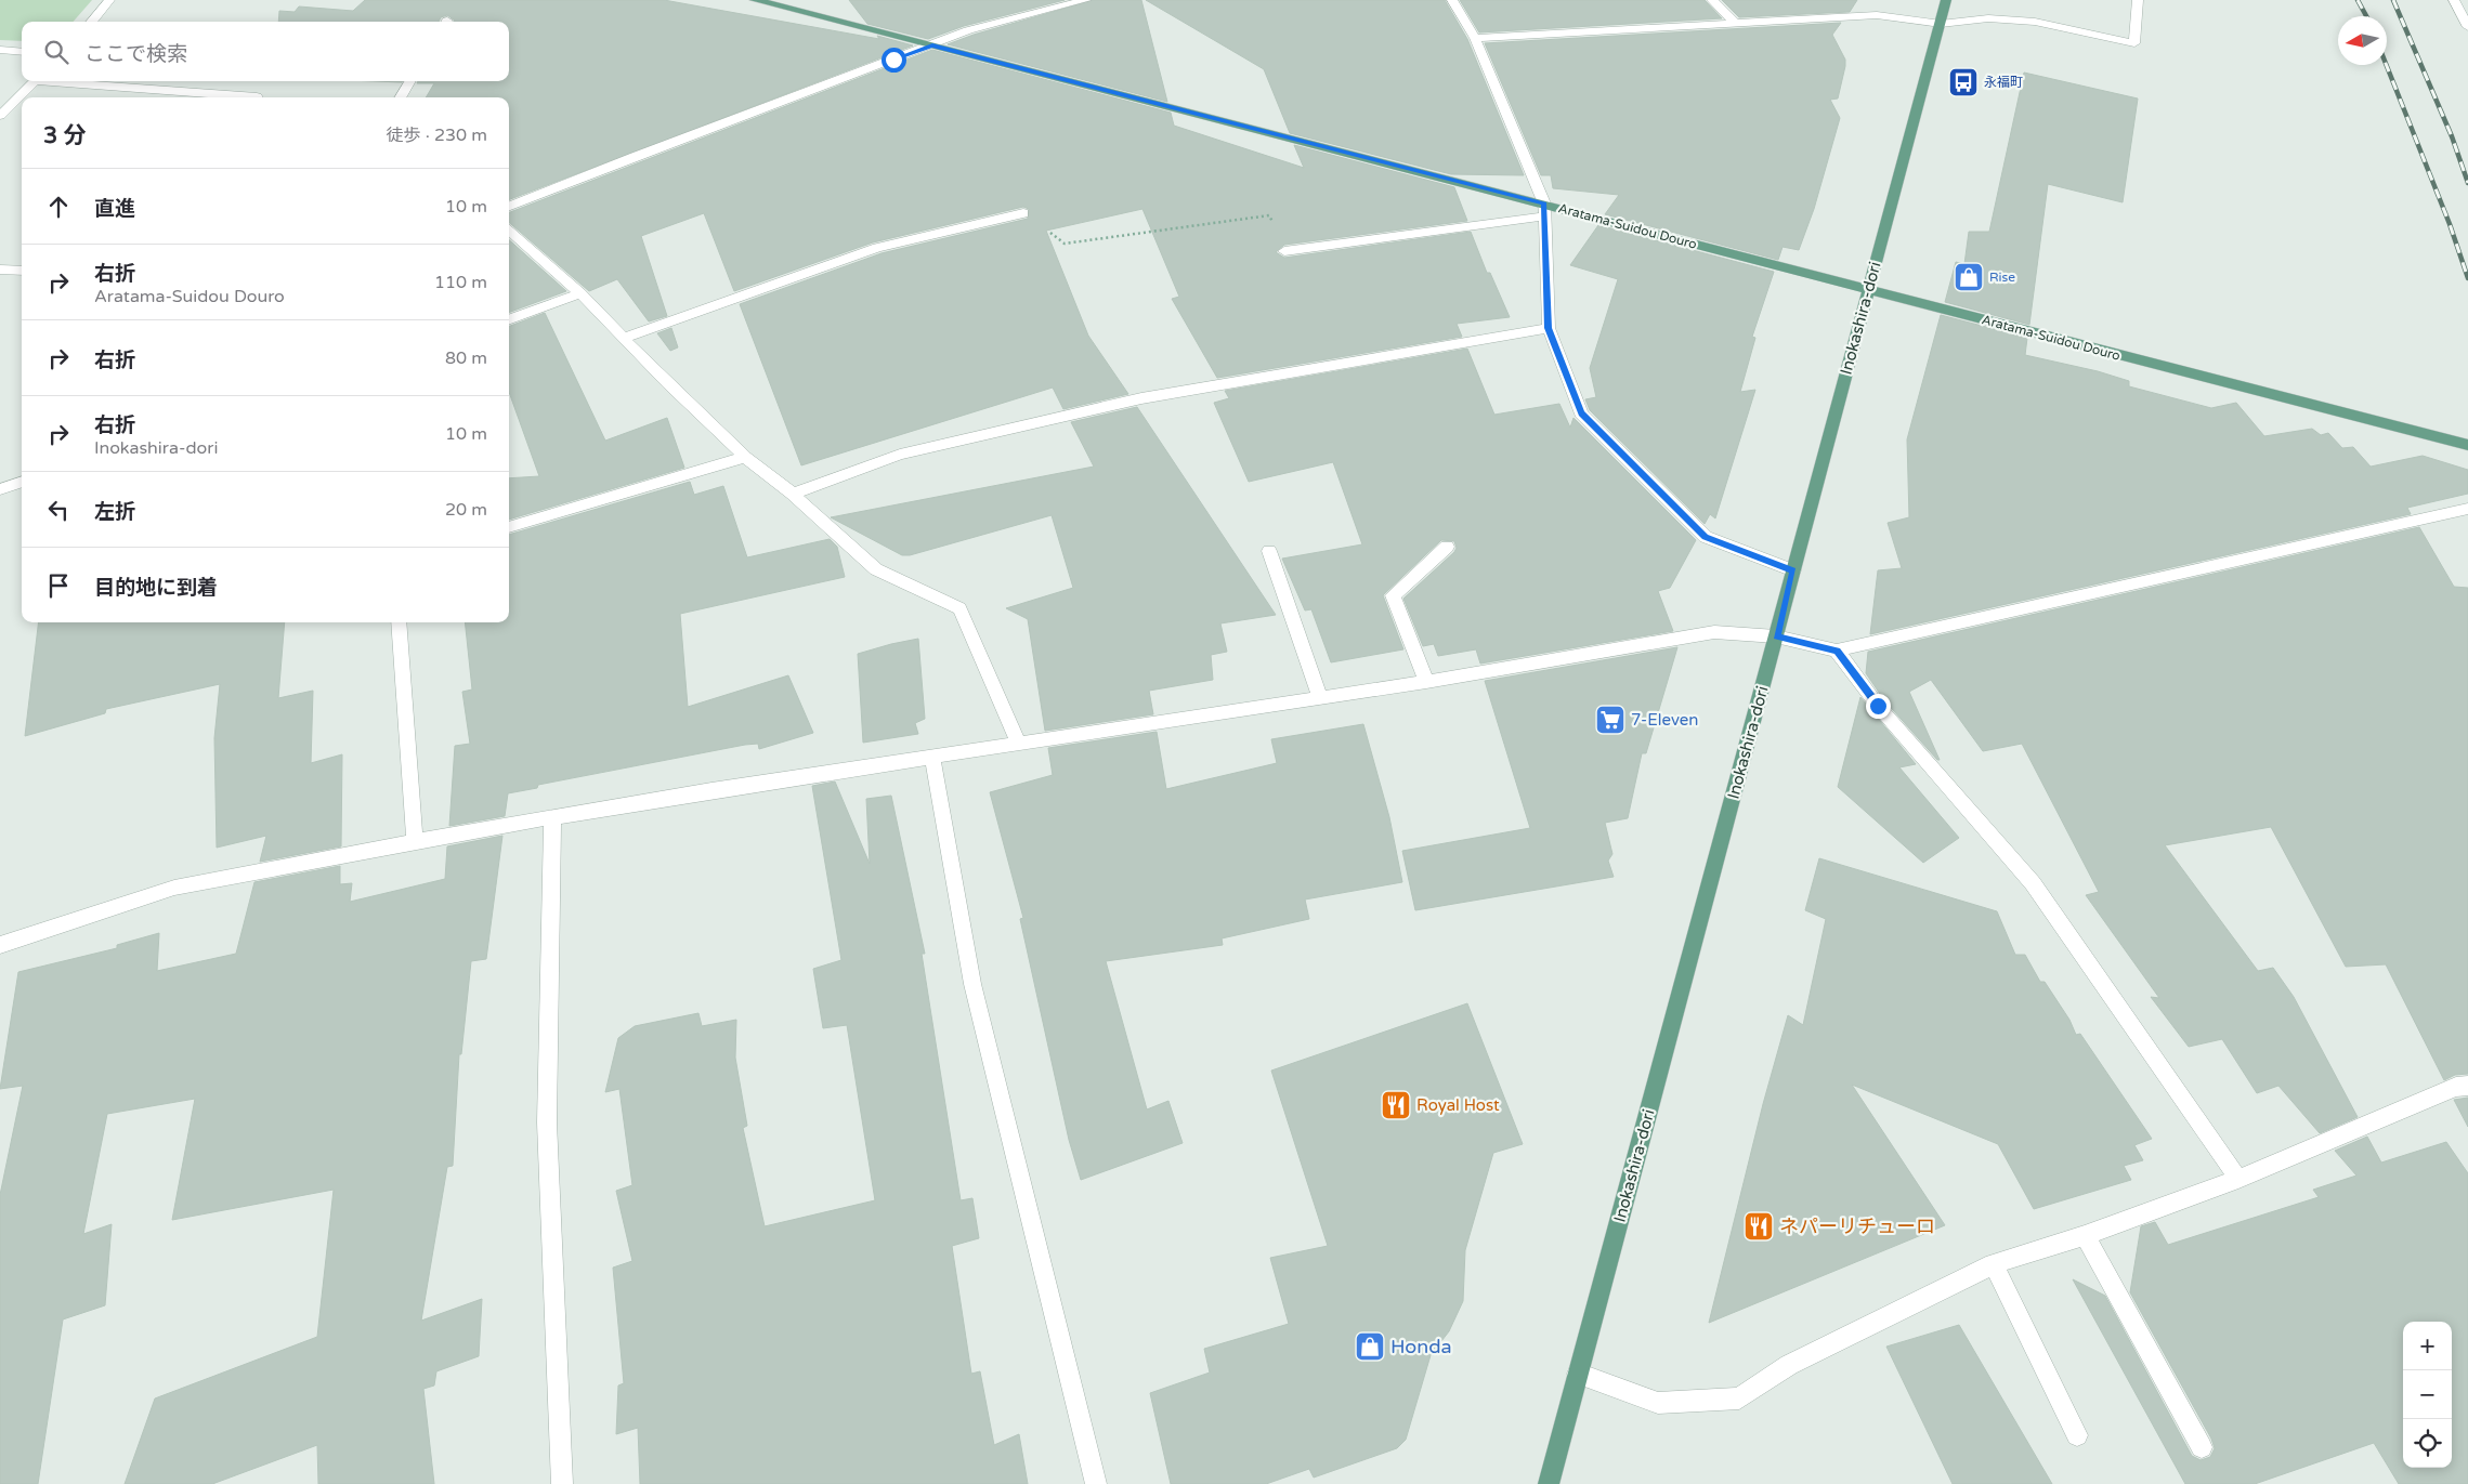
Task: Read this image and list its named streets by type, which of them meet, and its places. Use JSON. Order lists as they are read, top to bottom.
{
  "streets": {
    "main road": ["Aratama-Suidou Douro", "Inokashira-dori"]
  },
  "crossings": [
    ["Aratama-Suidou Douro", "Inokashira-dori"]
  ],
  "places": {
    "bus stop": ["永福町"],
    "shop": ["Rise", "Honda"],
    "supermarket": ["7-Eleven"],
    "restaurant": ["Royal Host", "ネパーリチューロ"]
  },
  "north": "left",
  "page": {
    "search": "ここで検索",
    "heading": ["3 分", "徒歩 · 230 m"],
    "list": [
      ["直進", "10 m"],
      ["右折", "Aratama-Suidou Douro", "110 m"],
      ["右折", "80 m"],
      ["右折", "Inokashira-dori", "10 m"],
      ["左折", "20 m"],
      "目的地に到着"
    ],
    "map_buttons": ["+", "−"]
  }
}
